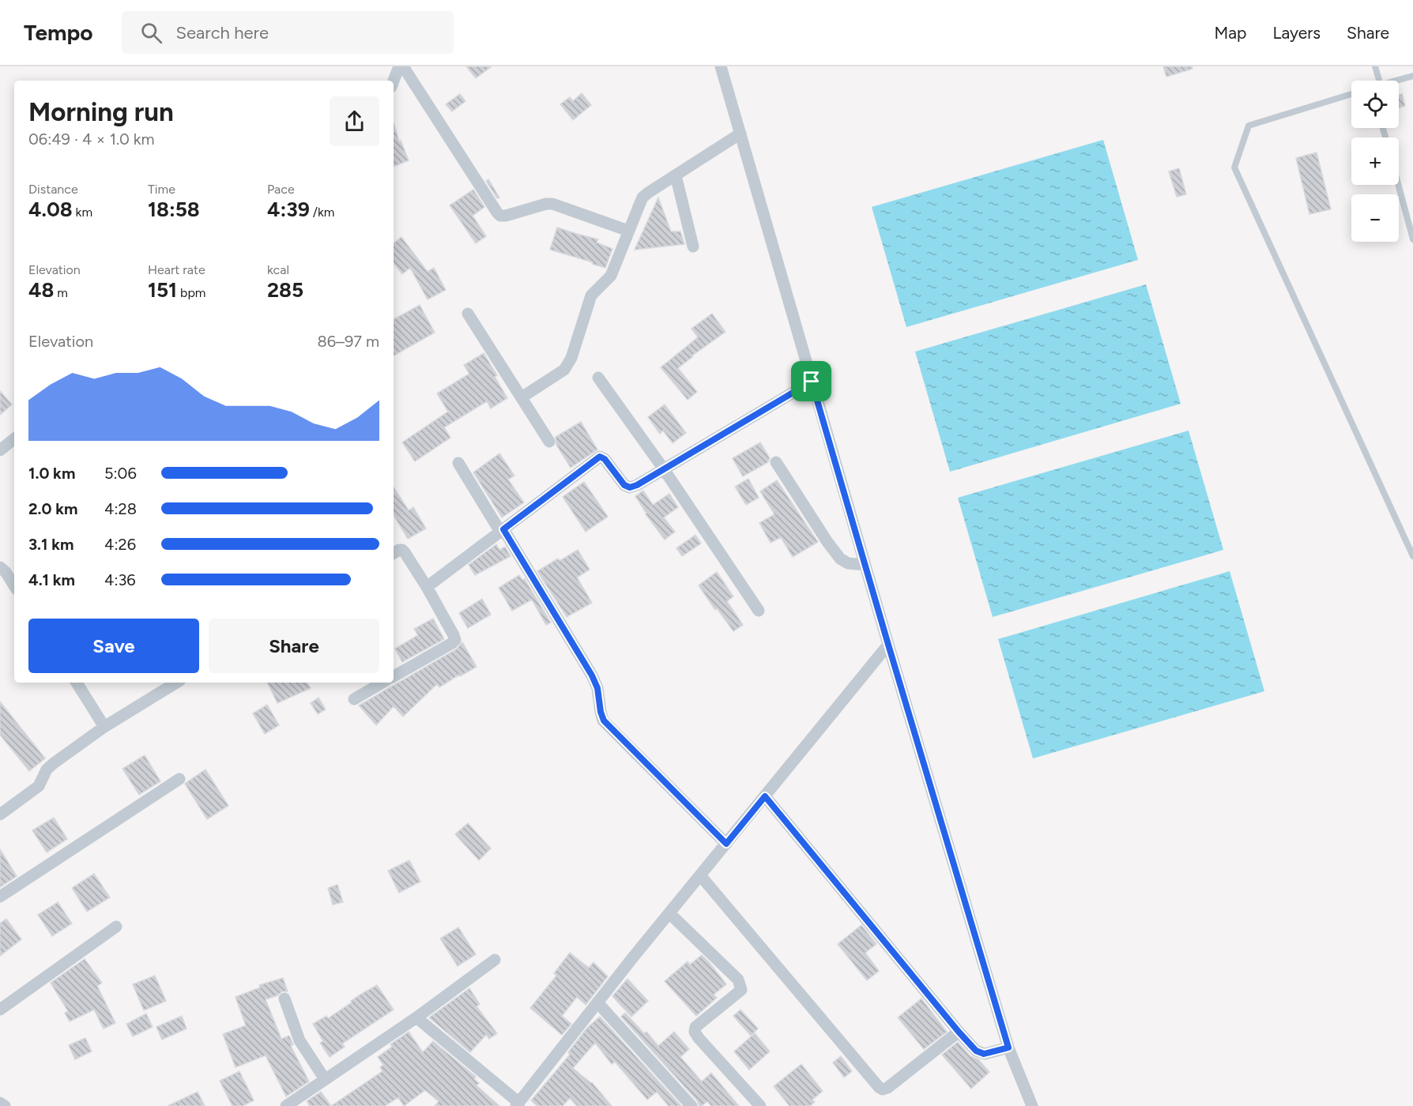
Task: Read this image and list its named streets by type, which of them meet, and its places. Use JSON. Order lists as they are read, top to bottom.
{
  "page": {
    "header": "Tempo",
    "search": "Search here",
    "nav": ["Map", "Layers", "Share"],
    "map_buttons": ["+", "−"],
    "heading": ["Morning run", "06:49 · 4 × 1.0 km"],
    "stats": [
      ["Distance", "4.08 km"],
      ["Time", "18:58"],
      ["Pace", "4:39 /km"],
      ["Elevation", "48 m"],
      ["Heart rate", "151 bpm"],
      ["kcal", "285"]
    ],
    "chart": ["Elevation", "86–97 m"],
    "list": [
      {
        "name": "1.0 km",
        "note": "5:06"
      },
      {
        "name": "2.0 km",
        "note": "4:28"
      },
      {
        "name": "3.1 km",
        "note": "4:26"
      },
      {
        "name": "4.1 km",
        "note": "4:36"
      }
    ],
    "buttons": ["Save", "Share"]
  }
}
